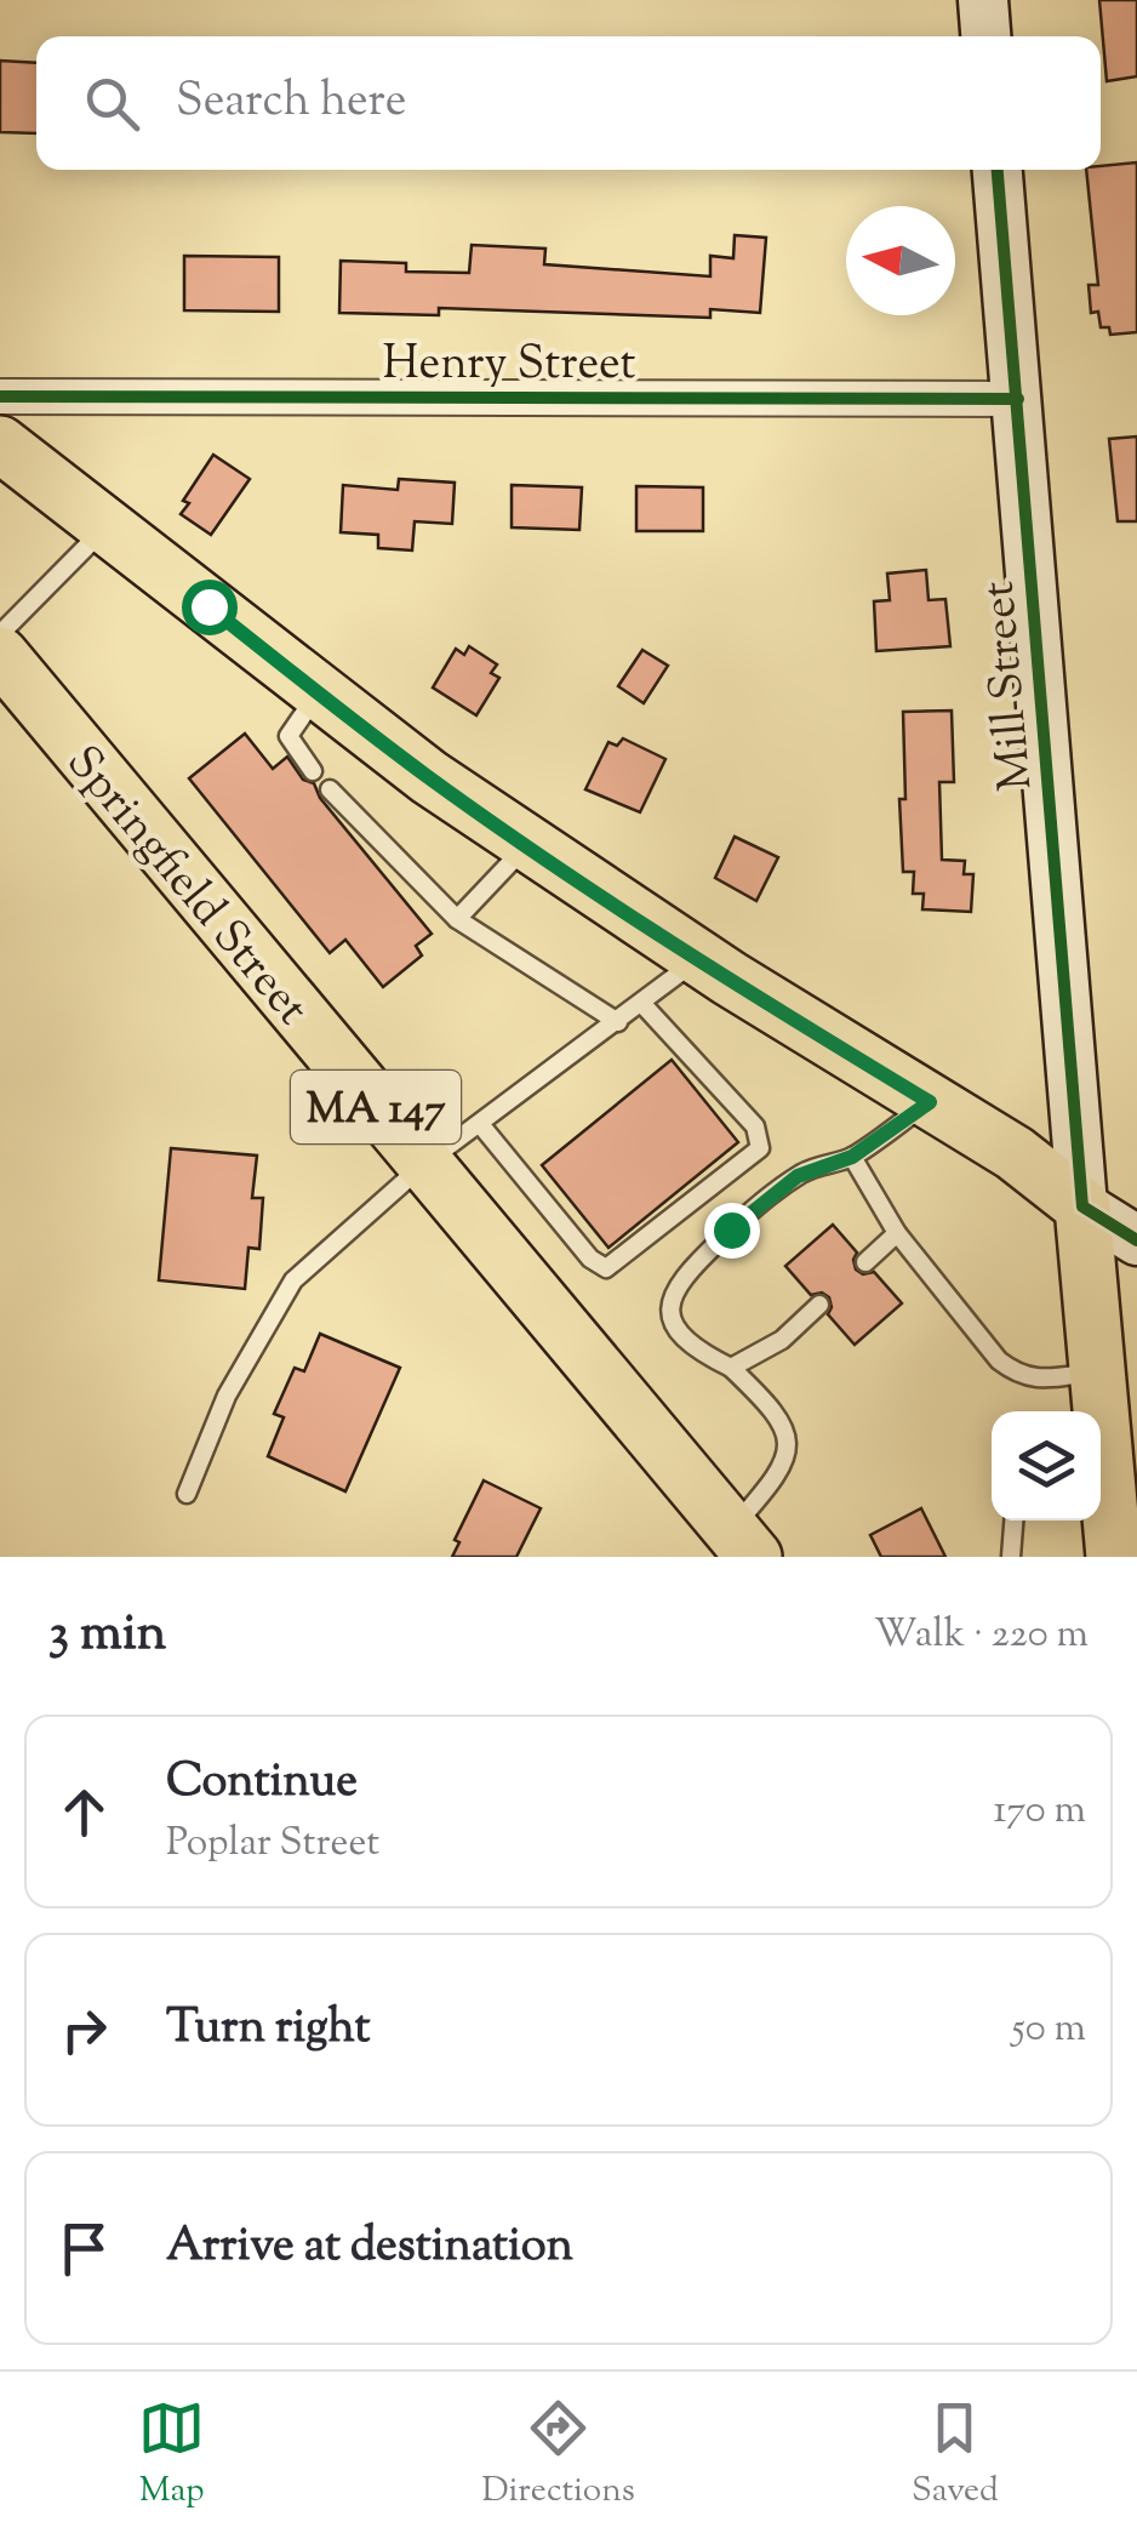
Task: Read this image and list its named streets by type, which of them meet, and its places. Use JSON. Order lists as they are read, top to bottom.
{
  "streets": {
    "main road": ["Mill Street", "Springfield Street", "MA 147"],
    "street": ["Henry Street"]
  },
  "crossings": [
    ["Henry Street", "Mill Street"]
  ],
  "north": "left",
  "page": {
    "search": "Search here",
    "heading": ["3 min", "Walk · 220 m"],
    "list": [
      ["Continue", "Poplar Street", "170 m"],
      ["Turn right", "50 m"],
      "Arrive at destination"
    ],
    "nav": ["Map", "Directions", "Saved"]
  }
}
